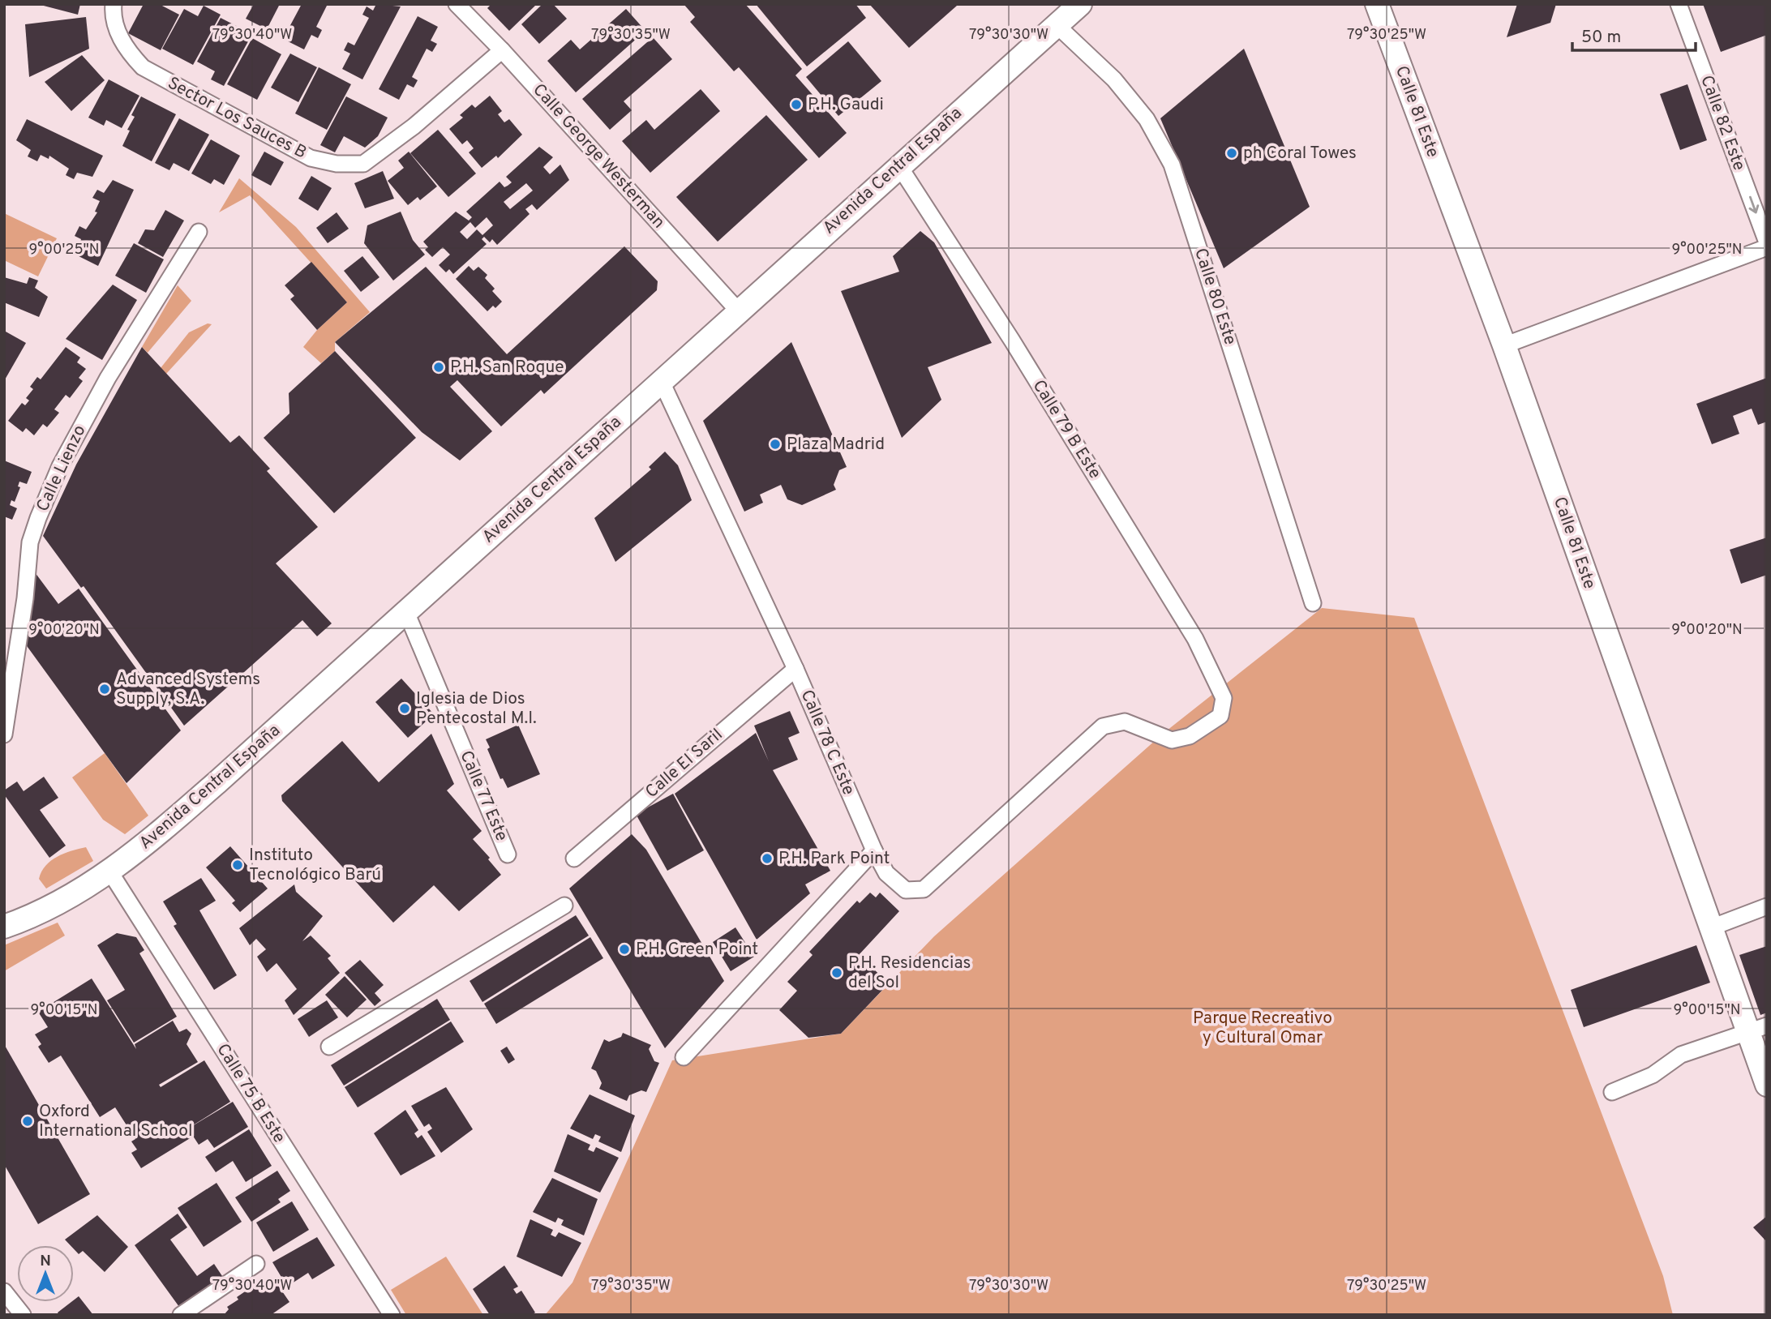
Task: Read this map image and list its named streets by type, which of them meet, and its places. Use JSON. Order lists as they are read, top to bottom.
{
  "streets": {
    "main road": ["Calle 81 Este", "Avenida Central España"],
    "street": [
      "Sector Los Sauces B",
      "Calle 82 Este",
      "Calle George Westerman",
      "Calle 80 Este",
      "Calle 79 B Este",
      "Calle Lienzo",
      "Calle 78 C Este",
      "Calle El Saril",
      "Calle 77 Este",
      "Calle 75 B Este"
    ]
  },
  "crossings": [
    ["Sector Los Sauces B", "Calle George Westerman"],
    ["Calle George Westerman", "Avenida Central España"],
    ["Avenida Central España", "Calle 80 Este"],
    ["Avenida Central España", "Calle 79 B Este"],
    ["Avenida Central España", "Calle 78 C Este"],
    ["Avenida Central España", "Calle 77 Este"],
    ["Avenida Central España", "Calle 75 B Este"],
    ["Calle 79 B Este", "Calle 78 C Este"],
    ["Calle 78 C Este", "Calle El Saril"]
  ],
  "one_way": ["Calle 82 Este"],
  "parks": ["Parque Recreativo y Cultural Omar"],
  "places": [
    "P.H. Gaudi",
    "ph Coral Towes",
    "P.H. San Roque",
    "Plaza Madrid",
    "Advanced Systems Supply, S.A.",
    "Iglesia de Dios Pentecostal M.I.",
    "P.H. Park Point",
    "Instituto Tecnológico Barú",
    "P.H. Green Point",
    "P.H. Residencias del Sol",
    "Oxford International School"
  ],
  "scale_bar": "50 m",
  "north": "top",
  "coordinates": [
    "79°30'40\"W",
    "79°30'35\"W",
    "79°30'30\"W",
    "79°30'25\"W",
    "9°00'25\"N",
    "9°00'20\"N",
    "9°00'15\"N"
  ]
}
